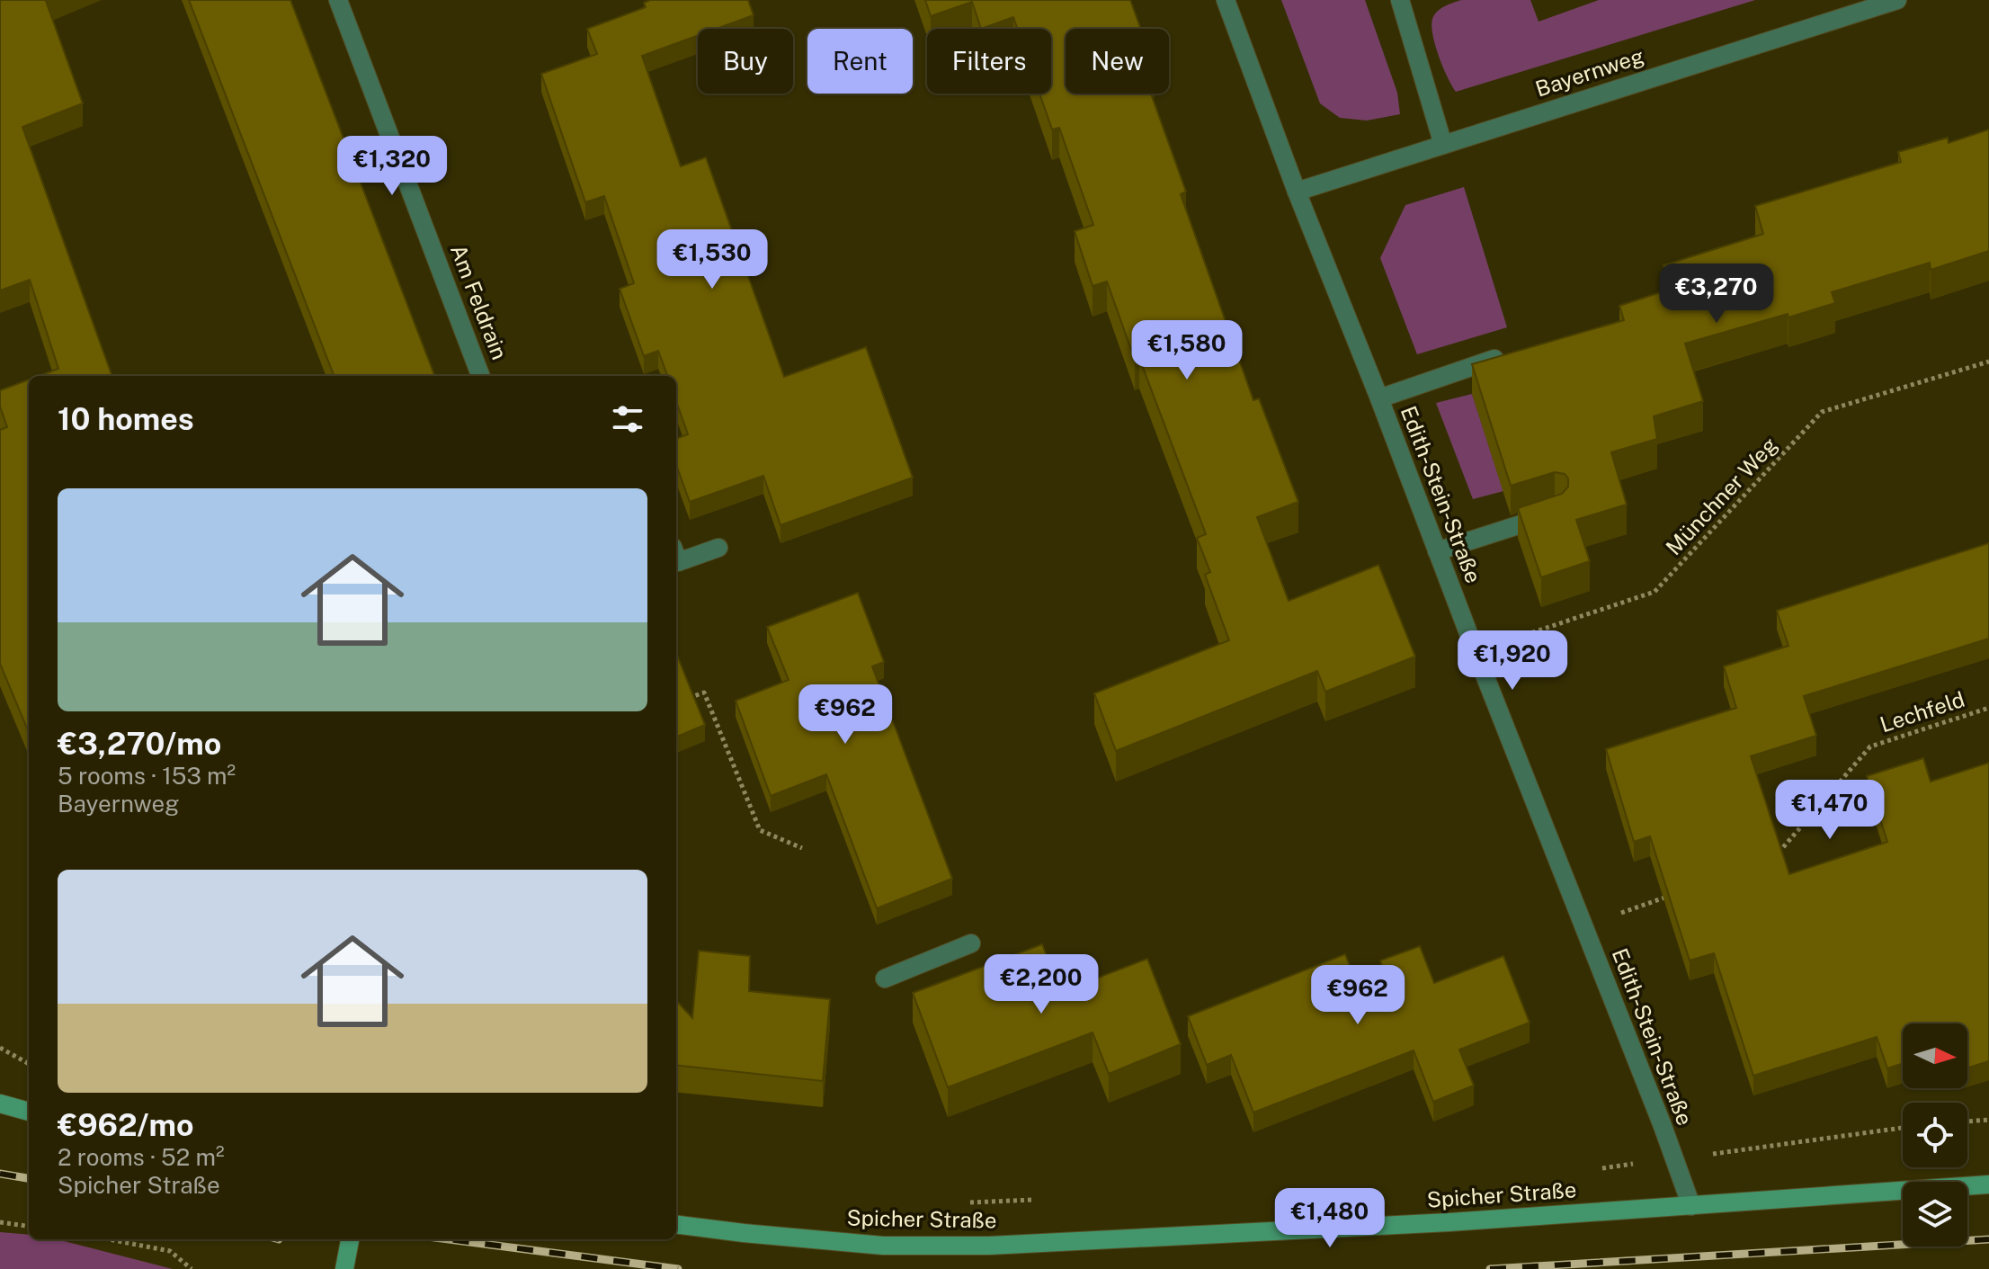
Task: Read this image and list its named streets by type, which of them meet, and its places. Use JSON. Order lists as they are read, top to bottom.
{
  "streets": {
    "street": [
      "Bayernweg",
      "Am Feldrain",
      "Edith-Stein-Straße",
      "Spicher Straße"
    ],
    "path": ["Münchner Weg", "Lechfeld"]
  },
  "crossings": [
    ["Bayernweg", "Edith-Stein-Straße"],
    ["Edith-Stein-Straße", "Münchner Weg"],
    ["Edith-Stein-Straße", "Spicher Straße"]
  ],
  "north": "right",
  "page": {
    "chip": [
      "Buy",
      "Rent",
      "Filters",
      "New"
    ],
    "price": [
      "€1,320",
      "€1,530",
      "€3,270",
      "€1,580",
      "€1,920",
      "€962",
      "€1,470",
      "€2,200",
      "€962",
      "€1,480"
    ],
    "heading": "10 homes",
    "list": [
      {
        "name": "€3,270/mo",
        "note": "5 rooms · 153 m² · Bayernweg"
      },
      {
        "name": "€962/mo",
        "note": "2 rooms · 52 m² · Spicher Straße"
      }
    ]
  }
}
